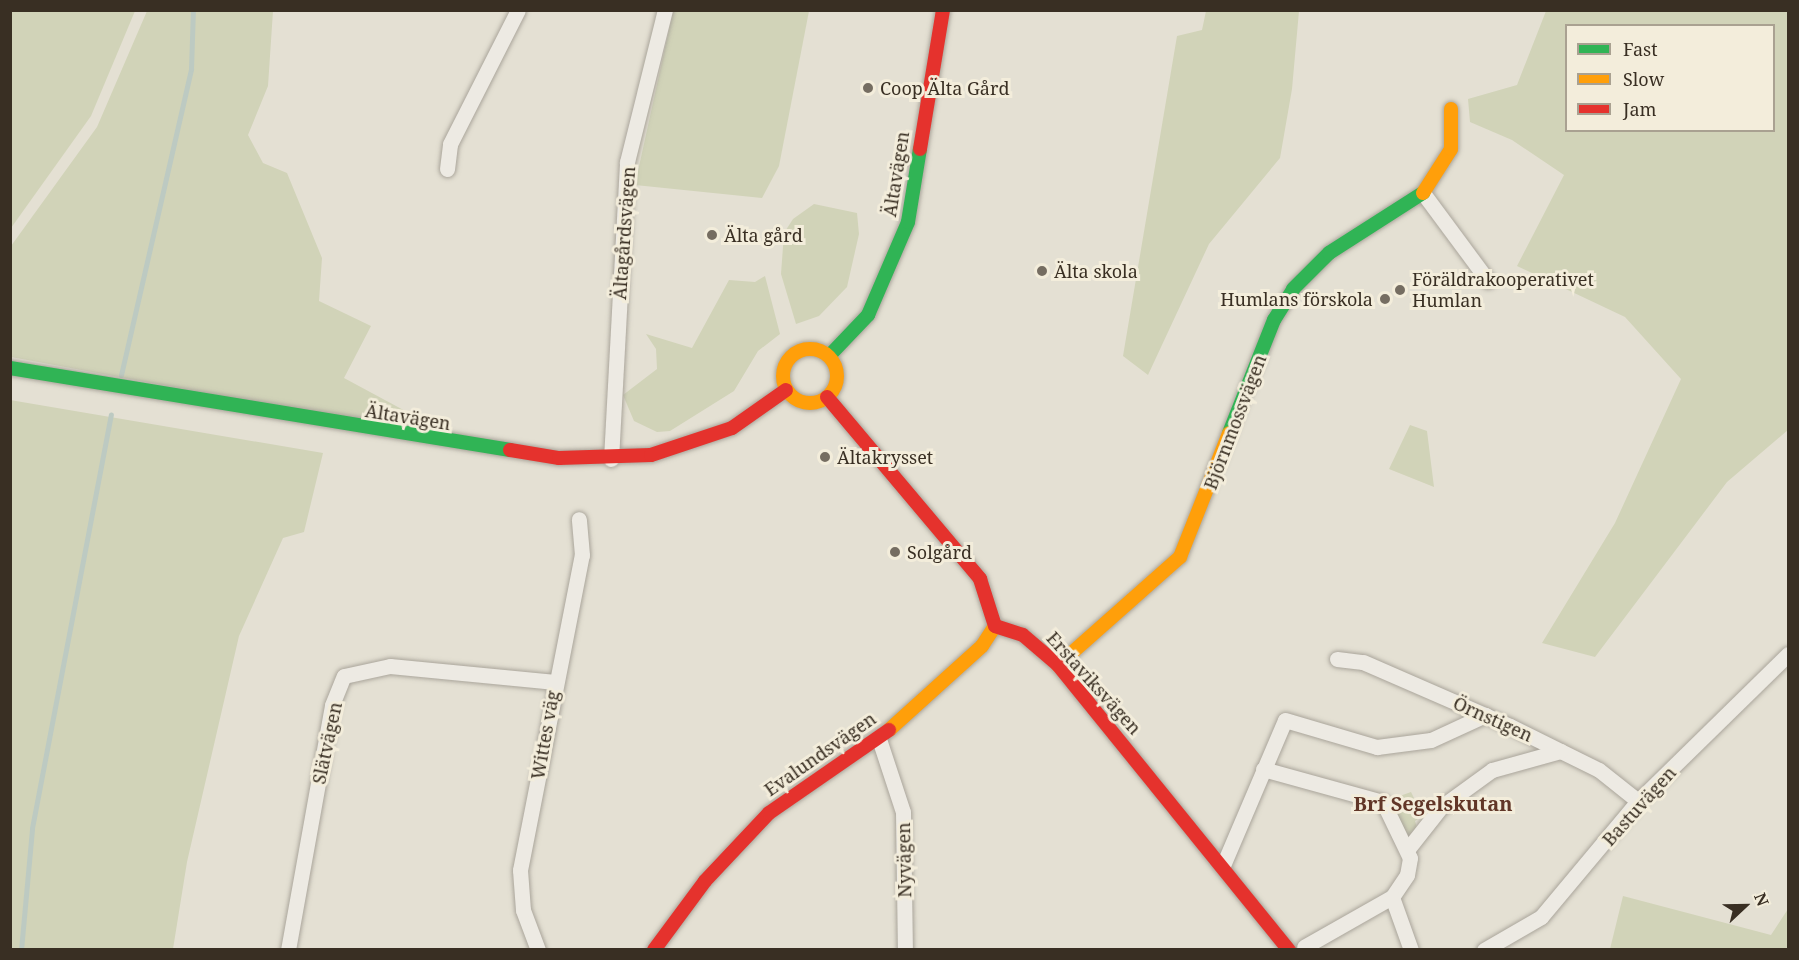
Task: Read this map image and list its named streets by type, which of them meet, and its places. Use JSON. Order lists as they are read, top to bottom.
{
  "streets": {
    "street": [
      "Ältavägen",
      "Ältagårdsvägen",
      "Björnmossvägen",
      "Erstaviksvägen",
      "Örnstigen",
      "Wittes väg",
      "Slätvägen",
      "Evalundsvägen",
      "Bastuvägen",
      "Nyvägen"
    ]
  },
  "crossings": [
    ["Ältavägen", "Ältagårdsvägen"],
    ["Björnmossvägen", "Erstaviksvägen"],
    ["Erstaviksvägen", "Evalundsvägen"],
    ["Örnstigen", "Bastuvägen"],
    ["Wittes väg", "Slätvägen"],
    ["Evalundsvägen", "Nyvägen"]
  ],
  "districts": ["Brf Segelskutan"],
  "places": [
    "Coop Älta Gård",
    "Älta gård",
    "Älta skola",
    "Föräldrakooperativet Humlan",
    "Humlans förskola",
    "Ältakrysset",
    "Solgård"
  ],
  "legend": ["Fast", "Slow", "Jam"],
  "north": "right"
}
